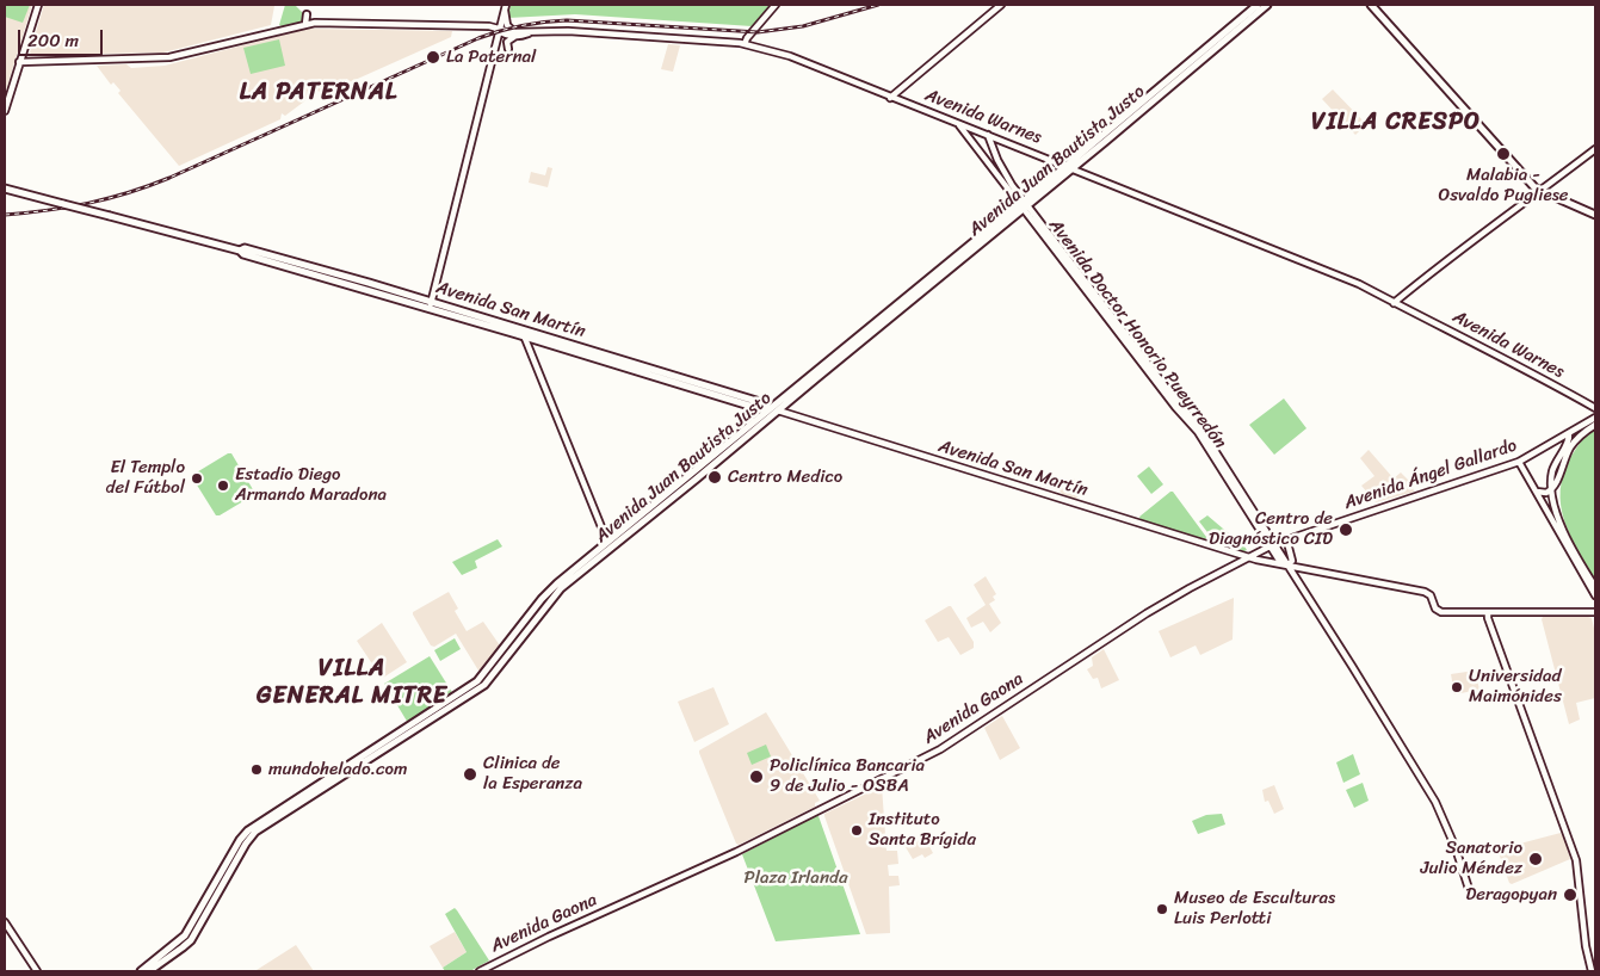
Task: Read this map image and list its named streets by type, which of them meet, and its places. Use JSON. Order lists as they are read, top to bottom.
{
  "streets": {
    "main road": [
      "Avenida Warnes",
      "Avenida Juan Bautista Justo",
      "Avenida San Martín",
      "Avenida Doctor Honorio Pueyrredón",
      "Avenida Ángel Gallardo",
      "Avenida Gaona"
    ]
  },
  "crossings": [
    ["Avenida Warnes", "Avenida Juan Bautista Justo"],
    ["Avenida Warnes", "Avenida Doctor Honorio Pueyrredón"],
    ["Avenida Juan Bautista Justo", "Avenida San Martín"],
    ["Avenida Juan Bautista Justo", "Avenida Doctor Honorio Pueyrredón"],
    ["Avenida San Martín", "Avenida Gaona"],
    ["Avenida Doctor Honorio Pueyrredón", "Avenida Ángel Gallardo"],
    ["Avenida Doctor Honorio Pueyrredón", "Avenida Gaona"],
    ["Avenida Ángel Gallardo", "Avenida Gaona"]
  ],
  "districts": ["LA PATERNAL", "VILLA CRESPO", "VILLA GENERAL MITRE"],
  "parks": ["Plaza Irlanda"],
  "places": [
    "La Paternal",
    "Malabia - Osvaldo Pugliese",
    "Centro Medico",
    "El Templo del Fútbol",
    "Estadio Diego Armando Maradona",
    "Centro de Diagnóstico CID",
    "Universidad Maimónides",
    "mundohelado.com",
    "Clinica de la Esperanza",
    "Policlínica Bancaria 9 de Julio - OSBA",
    "Instituto Santa Brígida",
    "Sanatorio Julio Méndez",
    "Deragopyan",
    "Museo de Esculturas Luis Perlotti"
  ],
  "scale_bar": "200 m"
}
